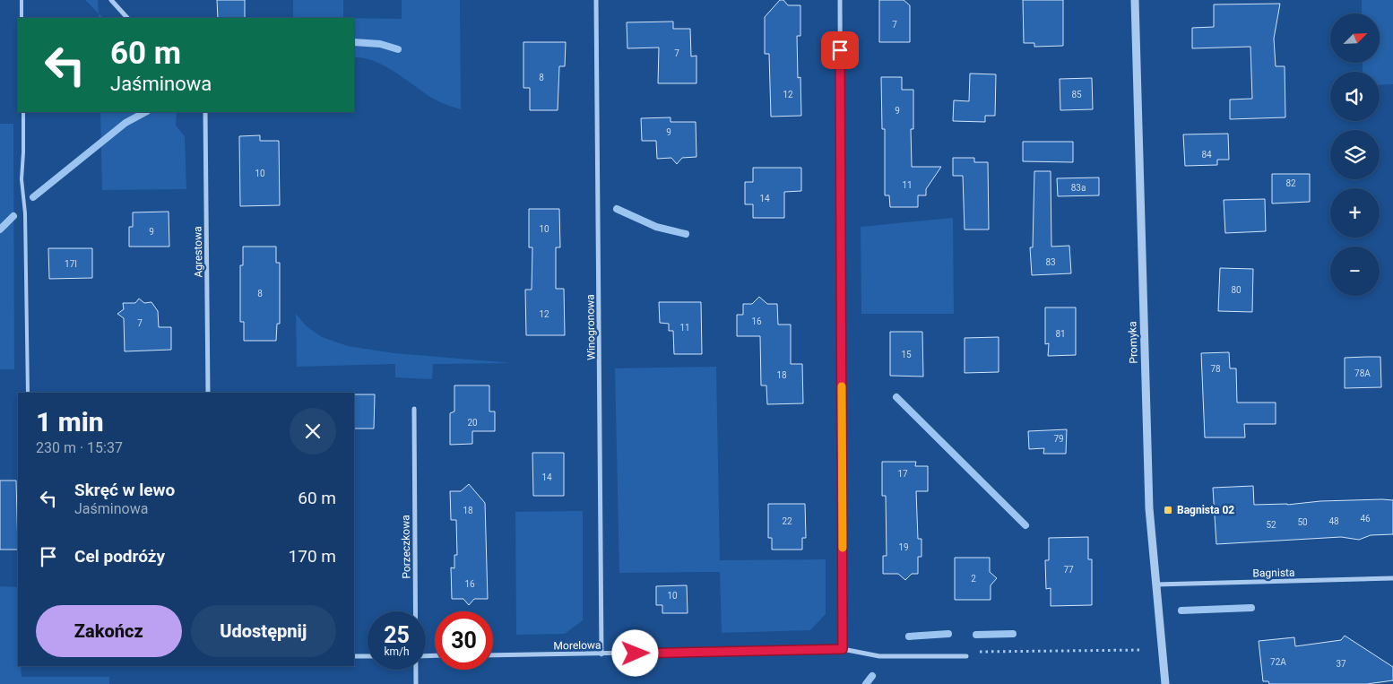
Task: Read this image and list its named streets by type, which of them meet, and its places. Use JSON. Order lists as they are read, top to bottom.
{
  "streets": {
    "street": [
      "Agrestowa",
      "Winogronowa",
      "Promyka",
      "Porzeczkowa",
      "Bagnista",
      "Morelowa"
    ]
  },
  "crossings": [
    ["Winogronowa", "Morelowa"],
    ["Promyka", "Bagnista"]
  ],
  "places": {
    "transit": ["Bagnista 02"]
  },
  "house_numbers": [
    "7",
    "7",
    "8",
    "12",
    "85",
    "9",
    "9",
    "84",
    "10",
    "82",
    "11",
    "83a",
    "14",
    "10",
    "9",
    "83",
    "17I",
    "80",
    "8",
    "12",
    "16",
    "7",
    "11",
    "81",
    "15",
    "78",
    "78A",
    "18",
    "20",
    "79",
    "17",
    "14",
    "18",
    "46",
    "22",
    "48",
    "50",
    "52",
    "19",
    "77",
    "2",
    "16",
    "10",
    "72A",
    "37"
  ],
  "north": "top right",
  "page": {
    "map_buttons": ["+", "−"],
    "turn": ["60 m", "Jaśminowa"],
    "heading": ["1 min", "230 m · 15:37"],
    "list": [
      {
        "name": "Skręć w lewo",
        "note": "Jaśminowa",
        "value": "60 m"
      },
      {
        "name": "Cel podróży",
        "value": "170 m"
      }
    ],
    "buttons": ["Zakończ", "Udostępnij"],
    "speed": "25 km/h",
    "limit": "30"
  }
}
